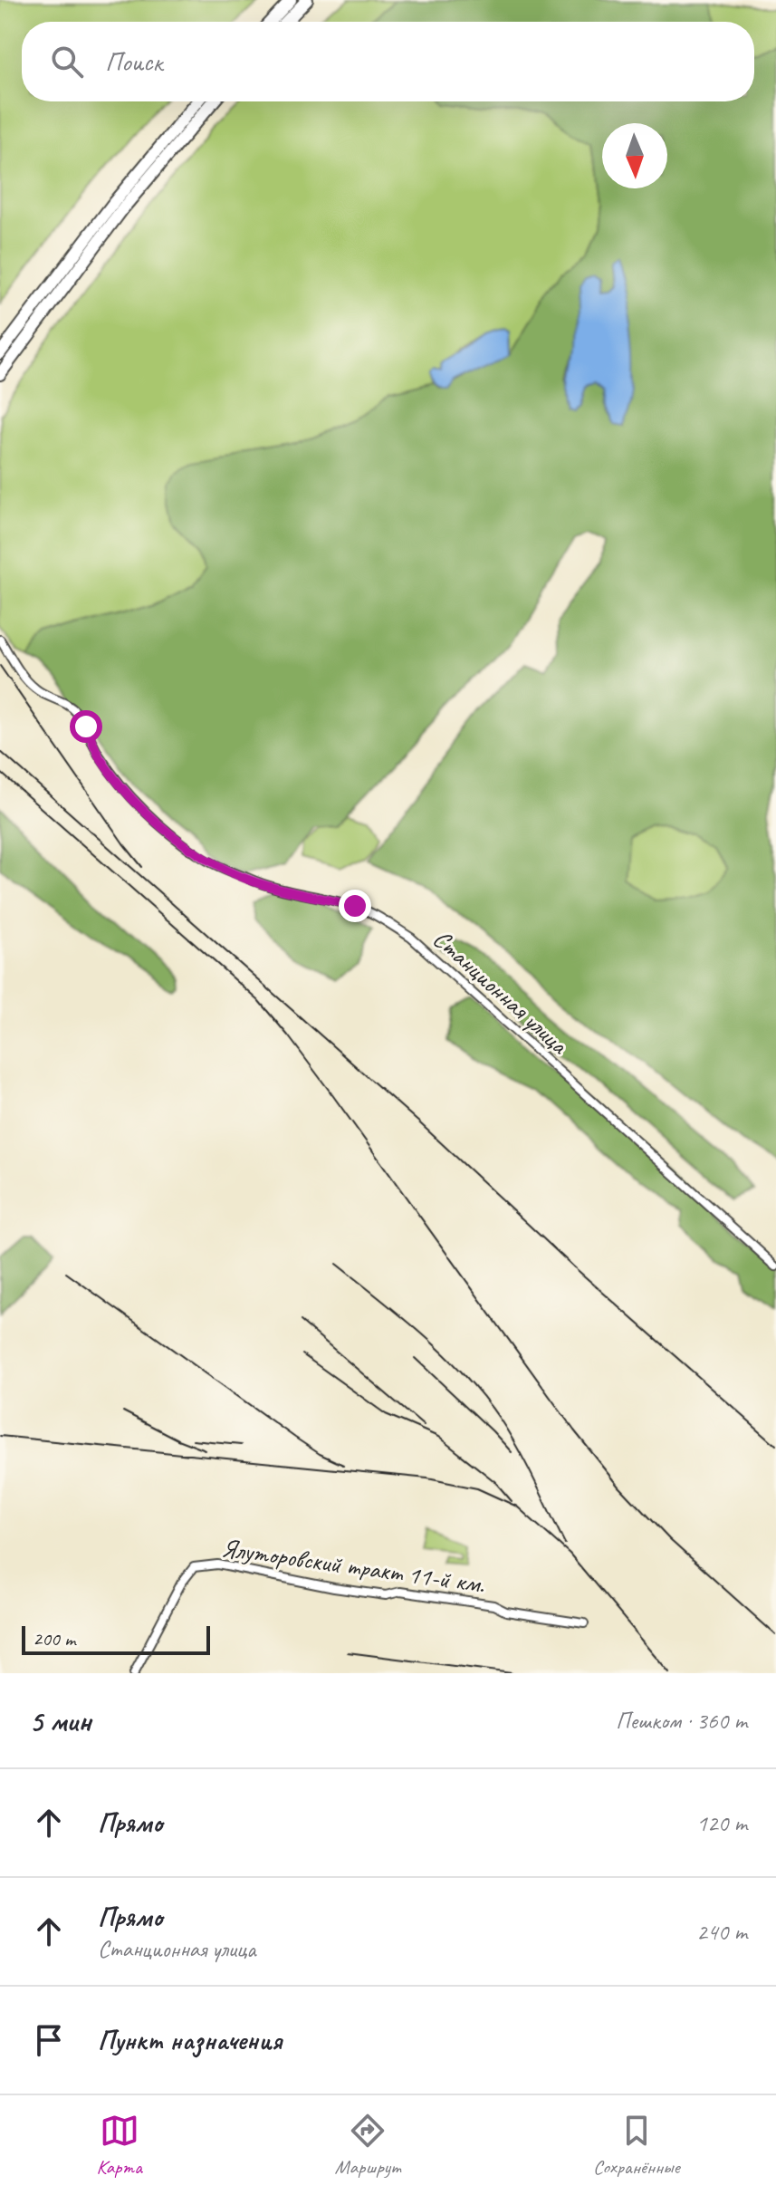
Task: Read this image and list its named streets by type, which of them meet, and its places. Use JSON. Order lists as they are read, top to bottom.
{
  "streets": {
    "street": ["Станционная улица", "Ялуторовский тракт 11-й км."]
  },
  "scale_bar": "200 m",
  "north": "bottom",
  "page": {
    "search": "Поиск",
    "scale": "200 m",
    "heading": ["5 мин", "Пешком · 360 m"],
    "list": [
      ["Прямо", "120 m"],
      ["Прямо", "Станционная улица", "240 m"],
      "Пункт назначения"
    ],
    "nav": ["Карта", "Маршрут", "Сохранённые"]
  }
}
